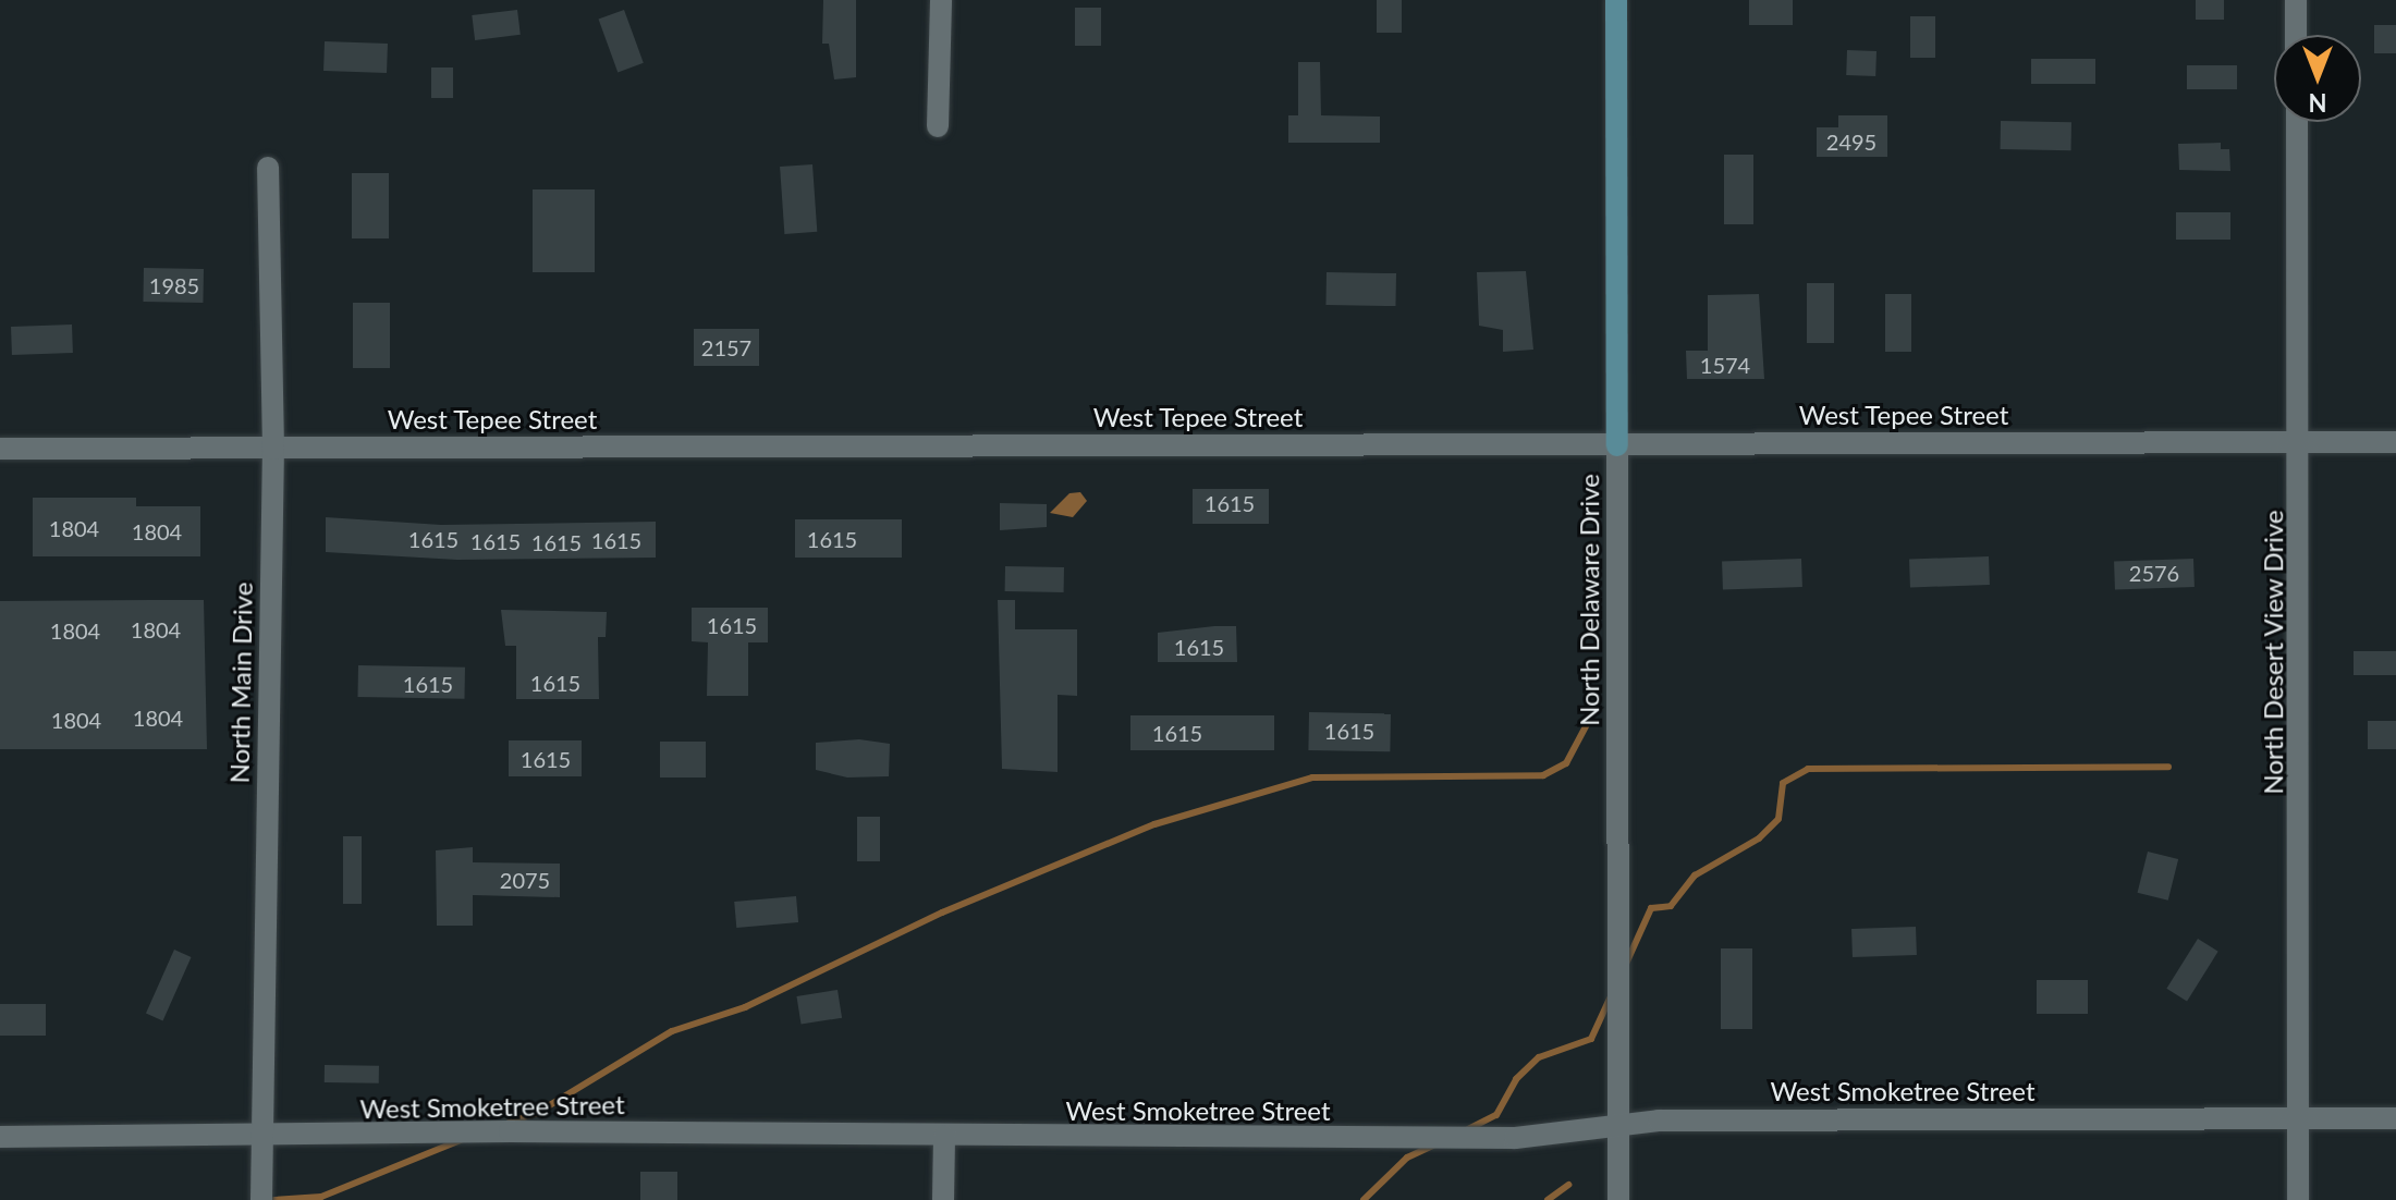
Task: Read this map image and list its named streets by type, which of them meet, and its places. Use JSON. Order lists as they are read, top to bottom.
{
  "streets": {
    "street": [
      "West Tepee Street",
      "North Delaware Drive",
      "North Desert View Drive",
      "North Main Drive",
      "West Smoketree Street"
    ]
  },
  "crossings": [
    ["West Tepee Street", "North Delaware Drive"],
    ["West Tepee Street", "North Desert View Drive"],
    ["West Tepee Street", "North Main Drive"],
    ["North Delaware Drive", "West Smoketree Street"],
    ["North Desert View Drive", "West Smoketree Street"],
    ["North Main Drive", "West Smoketree Street"]
  ],
  "house_numbers": [
    "2495",
    "1985",
    "2157",
    "1574",
    "1615",
    "1804",
    "1804",
    "1615",
    "1615",
    "1615",
    "1615",
    "1615",
    "2576",
    "1615",
    "1804",
    "1804",
    "1615",
    "1615",
    "1615",
    "1804",
    "1804",
    "1615",
    "1615",
    "1615",
    "2075"
  ],
  "north": "bottom"
}
